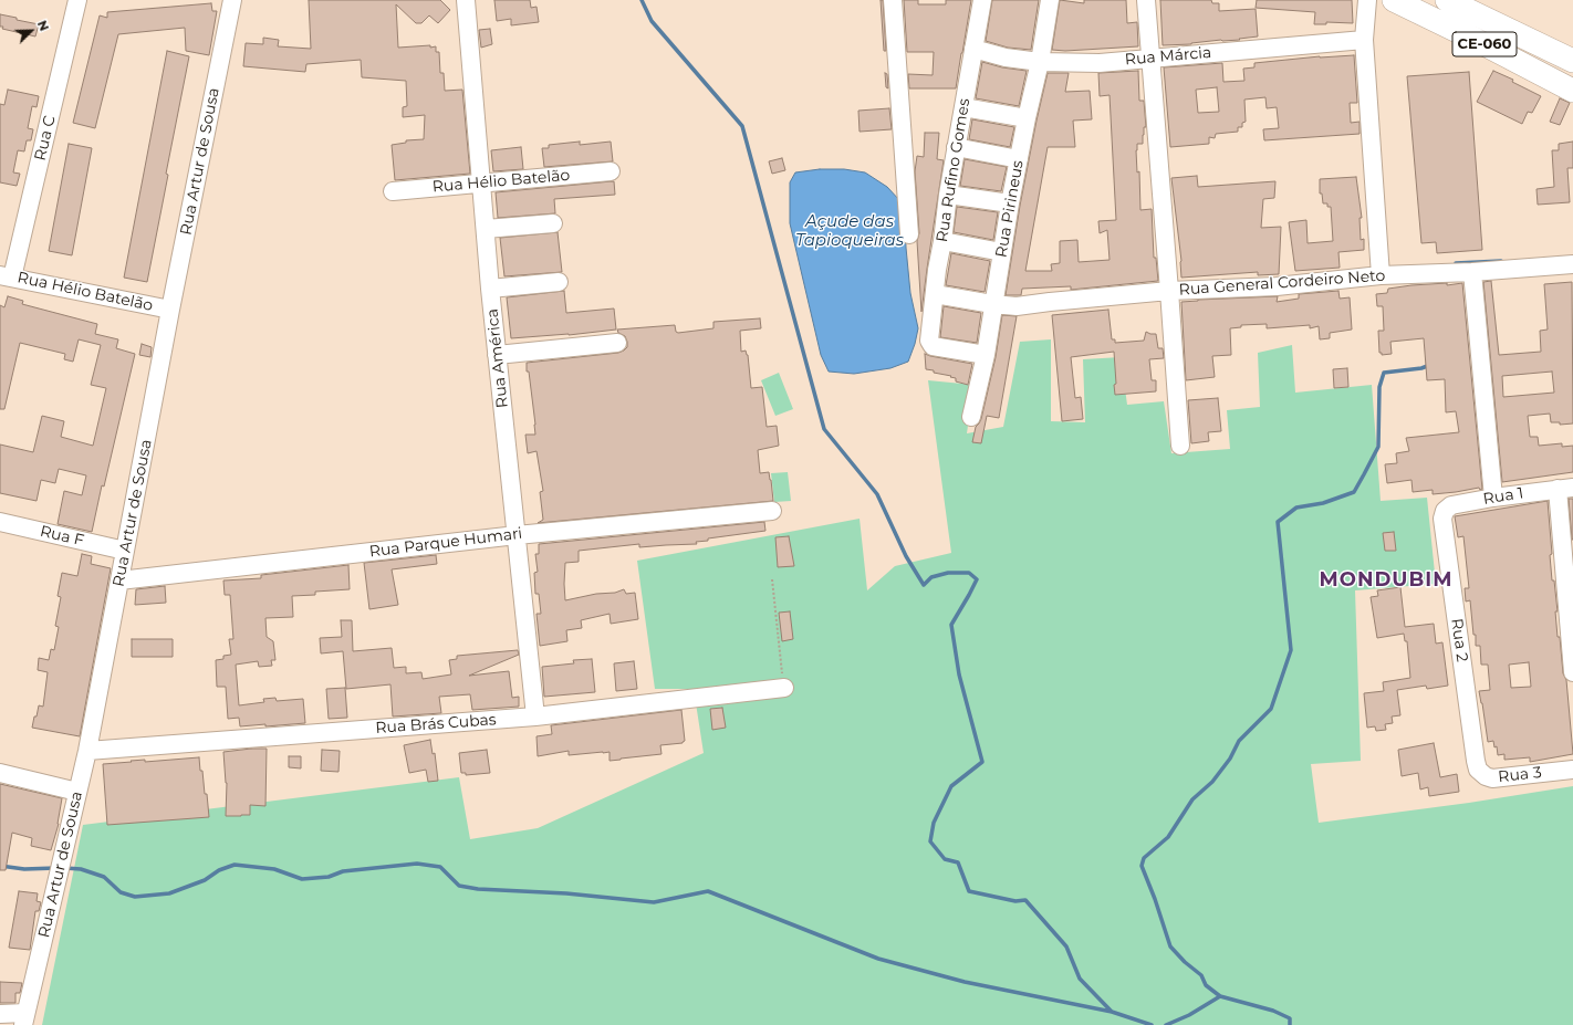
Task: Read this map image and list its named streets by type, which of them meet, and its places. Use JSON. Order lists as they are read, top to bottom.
{
  "streets": {
    "main road": ["CE-060"],
    "street": [
      "Rua Márcia",
      "Rua C",
      "Rua Artur de Sousa",
      "Rua Rufino Gomes",
      "Rua Hélio Batelão",
      "Rua Pirineus",
      "Rua General Cordeiro Neto",
      "Rua América",
      "Rua 1",
      "Rua F",
      "Rua Parque Humari",
      "Rua 2",
      "Rua Brás Cubas",
      "Rua 3"
    ]
  },
  "crossings": [
    ["Rua Márcia", "Rua Rufino Gomes"],
    ["Rua Márcia", "Rua Pirineus"],
    ["Rua C", "Rua Hélio Batelão"],
    ["Rua Artur de Sousa", "Rua Hélio Batelão"],
    ["Rua Artur de Sousa", "Rua F"],
    ["Rua Artur de Sousa", "Rua Parque Humari"],
    ["Rua Artur de Sousa", "Rua Brás Cubas"],
    ["Rua Rufino Gomes", "Rua Pirineus"],
    ["Rua Rufino Gomes", "Rua General Cordeiro Neto"],
    ["Rua Hélio Batelão", "Rua América"],
    ["Rua Pirineus", "Rua General Cordeiro Neto"],
    ["Rua América", "Rua Parque Humari"],
    ["Rua América", "Rua Brás Cubas"],
    ["Rua 1", "Rua 2"],
    ["Rua 2", "Rua 3"]
  ],
  "districts": ["MONDUBIM"],
  "water": ["Açude das Tapioqueiras"],
  "north": "top right"
}
